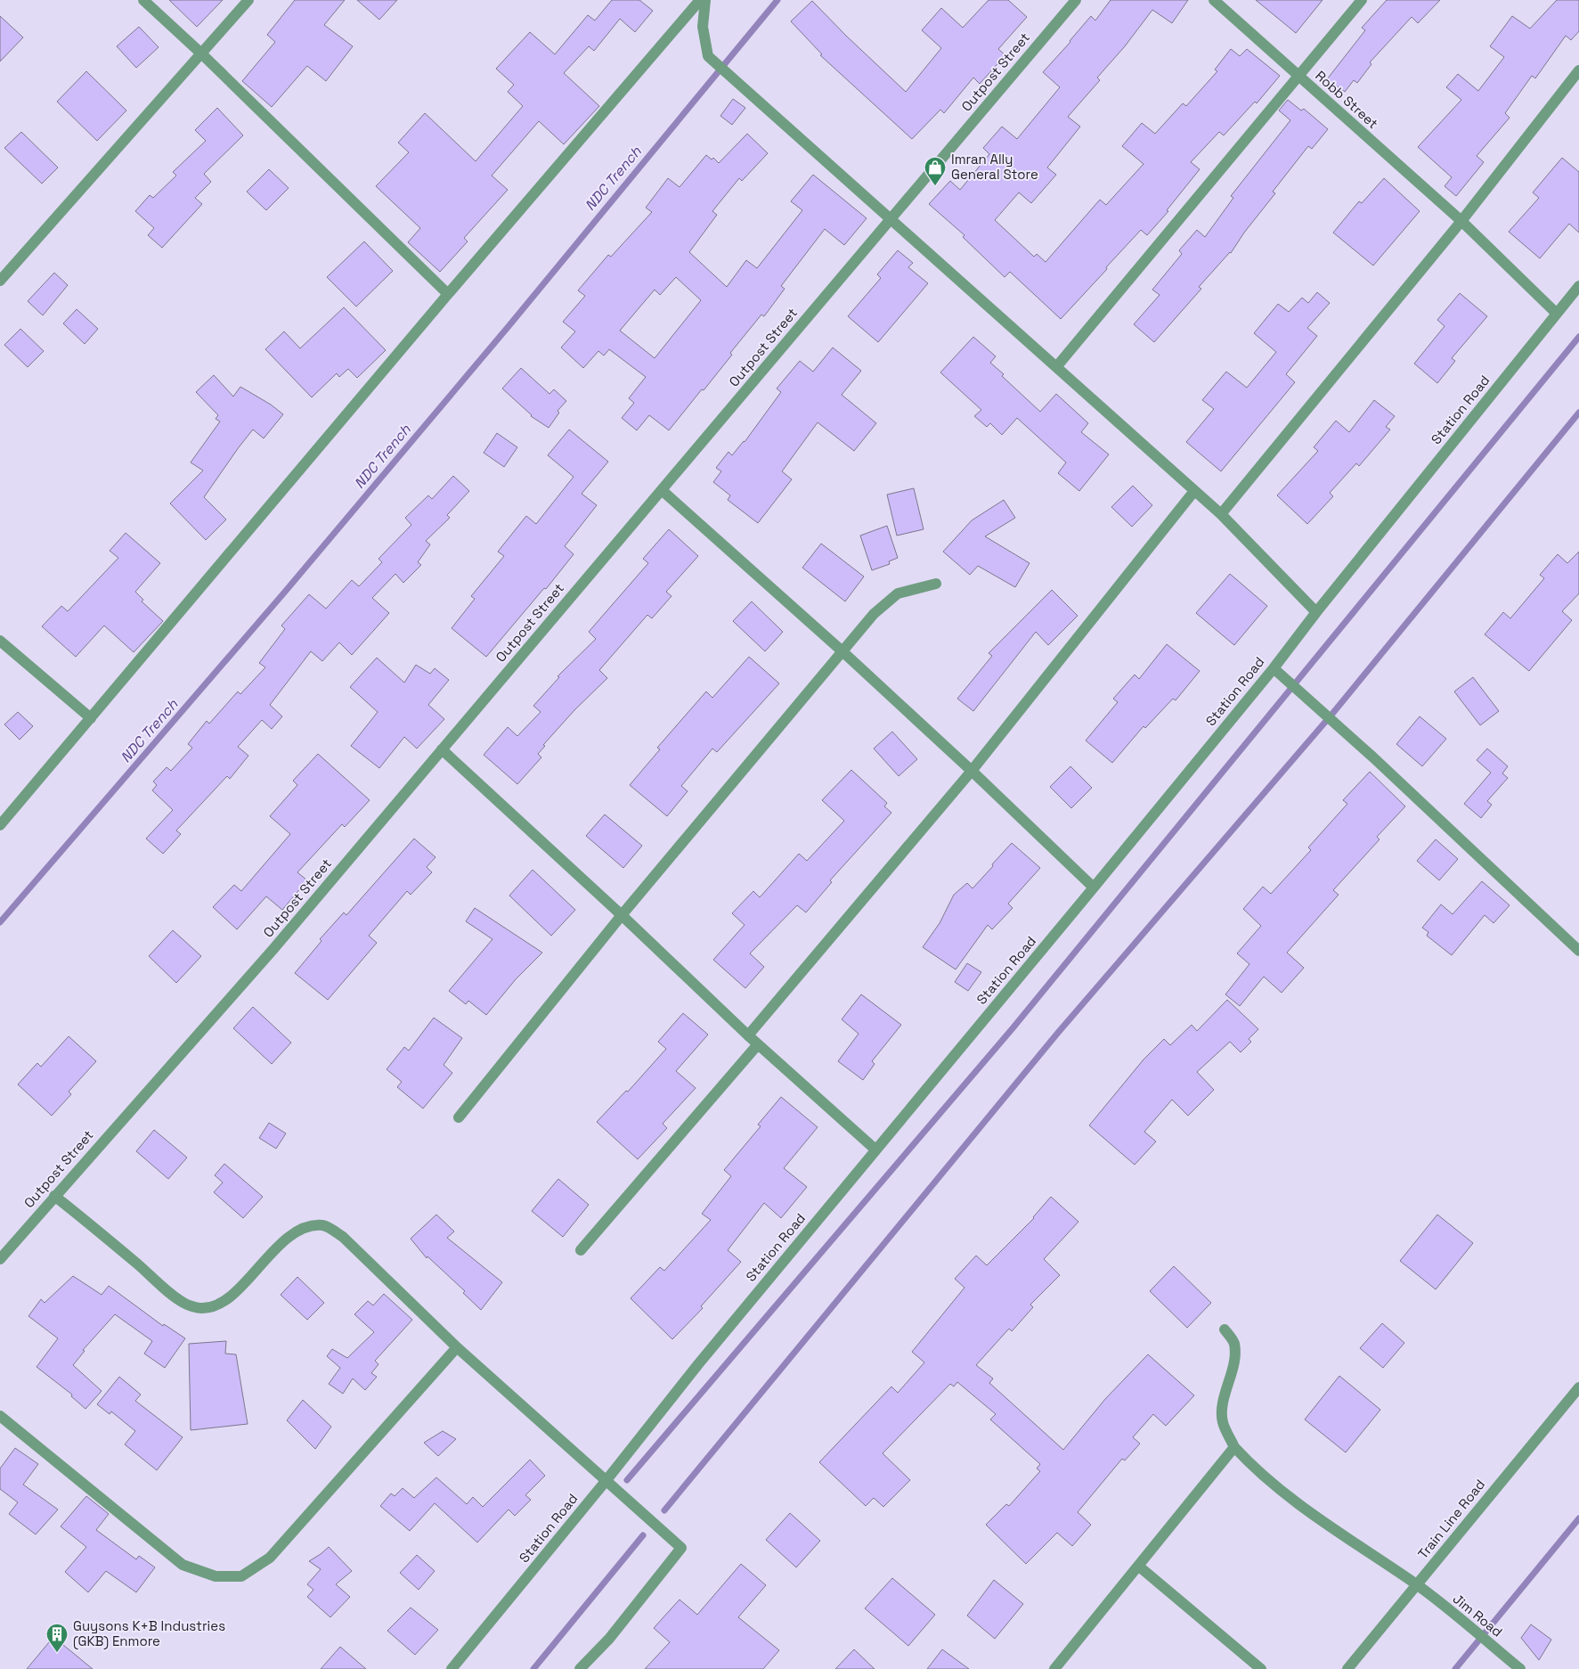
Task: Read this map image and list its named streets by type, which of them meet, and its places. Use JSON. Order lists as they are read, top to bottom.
{
  "streets": {
    "street": [
      "Outpost Street",
      "Robb Street",
      "Station Road",
      "Train Line Road",
      "Jim Road"
    ]
  },
  "crossings": [
    ["Robb Street", "Station Road"],
    ["Train Line Road", "Jim Road"]
  ],
  "water": ["NDC Trench"],
  "places": {
    "shop": ["Imran Ally General Store"],
    "building": ["Guysons K+B Industries (GKB) Enmore"]
  }
}
